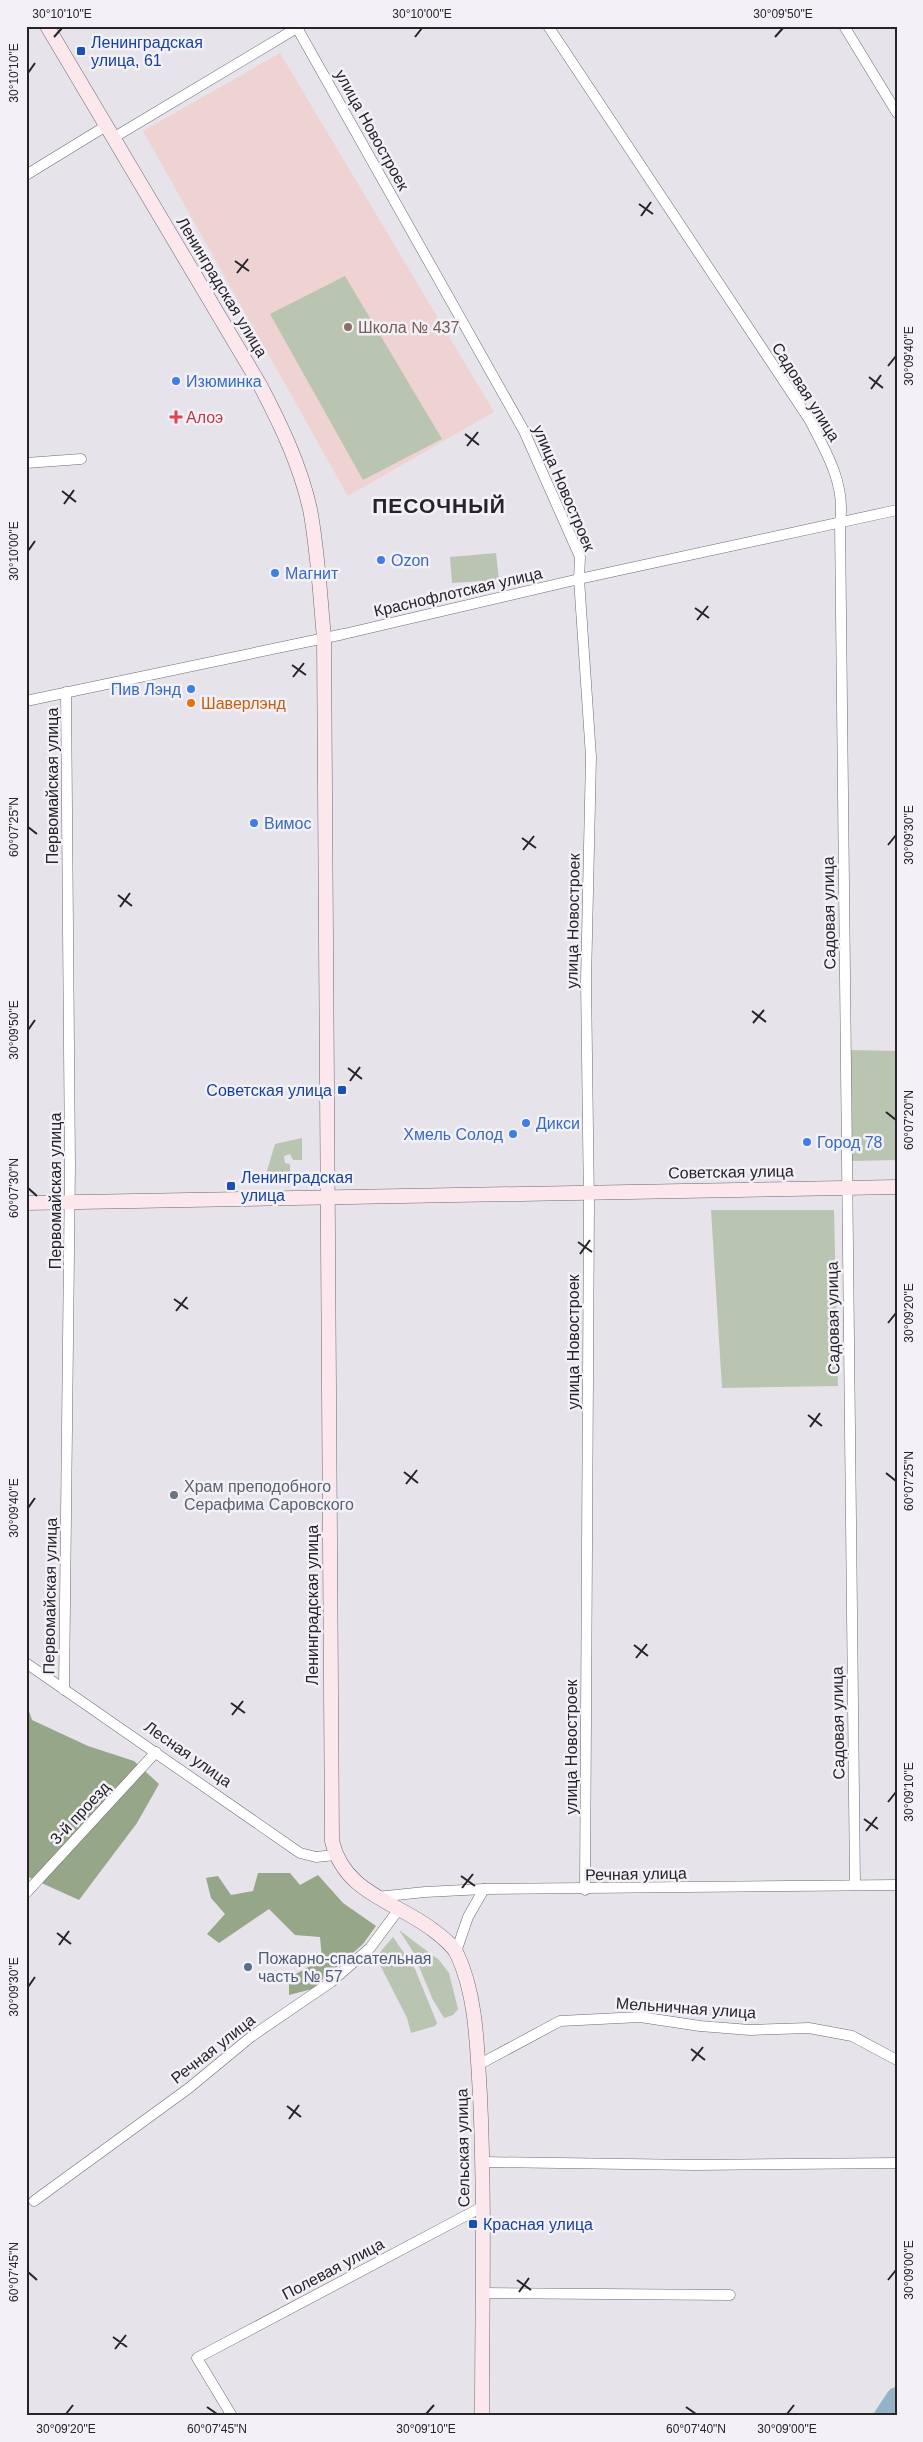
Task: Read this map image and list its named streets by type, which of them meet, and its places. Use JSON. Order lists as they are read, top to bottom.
{
  "streets": {
    "main road": ["Ленинградская улица", "Советская улица", "Сельская улица"],
    "street": [
      "улица Новостроек",
      "Садовая улица",
      "Краснофлотская улица",
      "Первомайская улица",
      "Лесная улица",
      "3-й проезд",
      "Речная улица",
      "Мельничная улица",
      "Полевая улица"
    ]
  },
  "crossings": [
    ["улица Новостроек", "Краснофлотская улица"],
    ["улица Новостроек", "Советская улица"],
    ["улица Новостроек", "Речная улица"],
    ["Ленинградская улица", "Краснофлотская улица"],
    ["Ленинградская улица", "Советская улица"],
    ["Ленинградская улица", "Лесная улица"],
    ["Ленинградская улица", "Речная улица"],
    ["Садовая улица", "Краснофлотская улица"],
    ["Садовая улица", "Советская улица"],
    ["Садовая улица", "Речная улица"],
    ["Краснофлотская улица", "Первомайская улица"],
    ["Первомайская улица", "Советская улица"],
    ["Первомайская улица", "Лесная улица"],
    ["Лесная улица", "3-й проезд"],
    ["Мельничная улица", "Сельская улица"],
    ["Сельская улица", "Полевая улица"]
  ],
  "districts": ["ПЕСОЧНЫЙ"],
  "places": {
    "transit": [
      "Ленинградская улица, 61",
      "Советская улица",
      "Ленинградская улица",
      "Красная улица"
    ],
    "other": [
      "Школа № 437",
      "Изюминка",
      "Ozon",
      "Магнит",
      "Пив Лэнд",
      "Шаверлэнд",
      "Вимос",
      "Дикси",
      "Хмель Солод",
      "Город 78",
      "Храм преподобного Серафима Саровского",
      "Пожарно-спасательная часть № 57"
    ],
    "health": ["Алоэ"]
  },
  "coordinates": [
    "30°10'10\"E",
    "30°10'00\"E",
    "30°09'50\"E",
    "30°09'40\"E",
    "60°07'25\"N",
    "30°09'30\"E",
    "60°07'20\"N",
    "60°07'30\"N",
    "30°09'20\"E",
    "30°09'10\"E",
    "30°09'00\"E",
    "60°07'45\"N",
    "60°07'40\"N"
  ]
}
